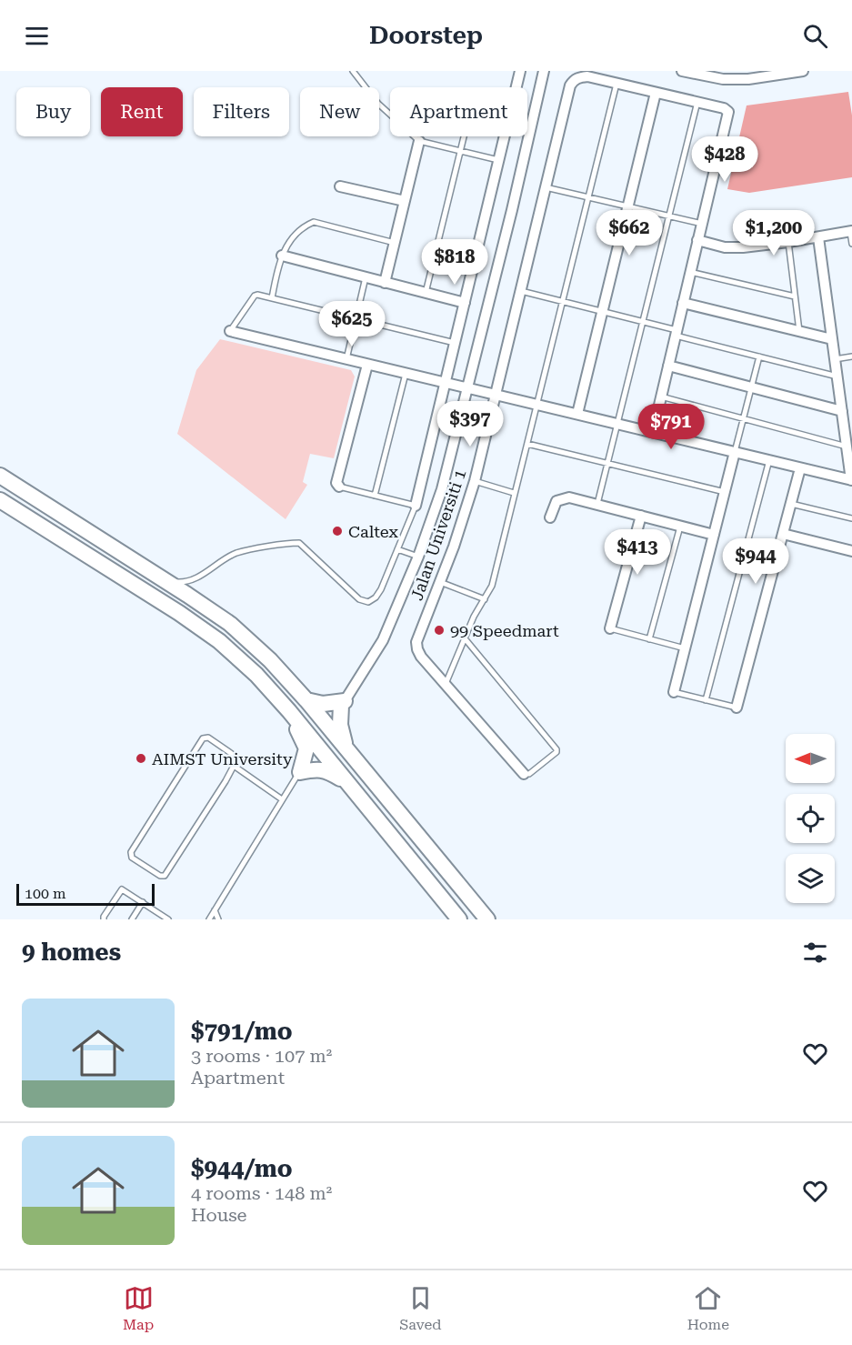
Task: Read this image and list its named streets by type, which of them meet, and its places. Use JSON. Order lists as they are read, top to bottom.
{
  "streets": {
    "street": ["Jalan Universiti 1"]
  },
  "places": ["Caltex", "99 Speedmart", "AIMST University"],
  "scale_bar": "100 m",
  "north": "left",
  "page": {
    "header": "Doorstep",
    "chip": [
      "Buy",
      "Rent",
      "Filters",
      "New",
      "Apartment"
    ],
    "price": [
      "$428",
      "$662",
      "$1,200",
      "$818",
      "$625",
      "$397",
      "$791",
      "$413",
      "$944"
    ],
    "scale": "100 m",
    "heading": "9 homes",
    "list": [
      {
        "name": "$791/mo",
        "note": "3 rooms · 107 m² · Apartment"
      },
      {
        "name": "$944/mo",
        "note": "4 rooms · 148 m² · House"
      }
    ],
    "tabs": ["Map", "Saved", "Home"]
  }
}
